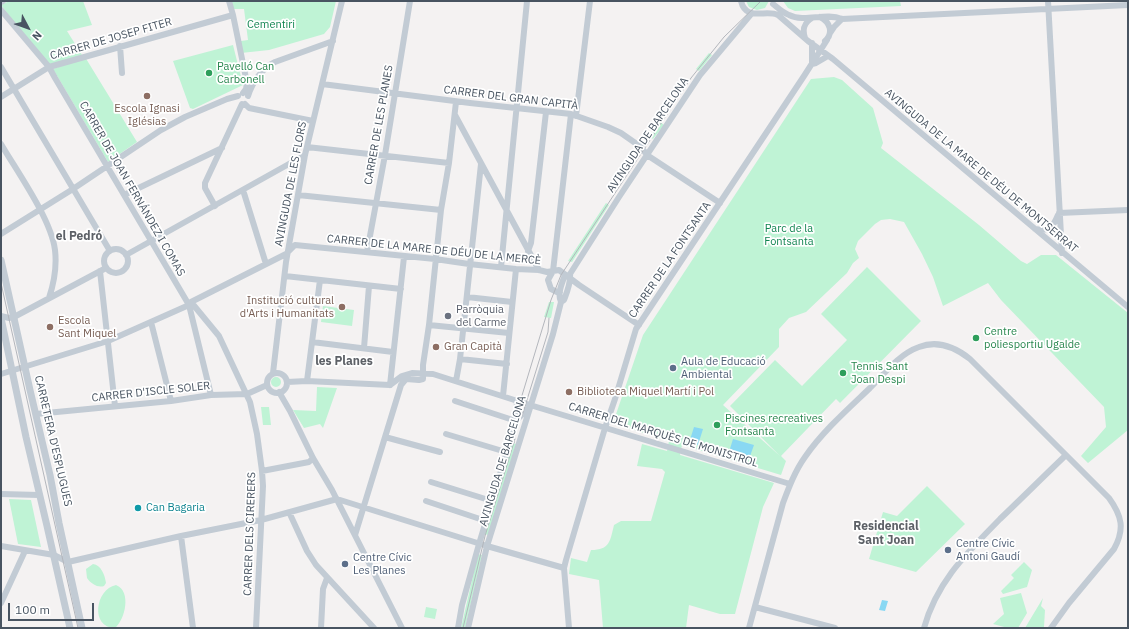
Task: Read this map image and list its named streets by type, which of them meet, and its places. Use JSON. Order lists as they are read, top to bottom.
{
  "streets": {
    "street": [
      "CARRER DE JOSEP FITER",
      "CARRER DEL GRAN CAPITÀ",
      "CARRER DE LES PLANES",
      "AVINGUDA DE BARCELONA",
      "AVINGUDA DE LA MARE DE DÉU DE MONTSERRAT",
      "AVINGUDA DE LES FLORS",
      "CARRER DE JOAN FERNÁNDEZ I COMAS",
      "CARRER DE LA MARE DE DÉU DE LA MERCÈ",
      "CARRER DE LA FONTSANTA",
      "CARRER D'ISCLE SOLER",
      "CARRER DEL MARQUÈS DE MONISTROL",
      "CARRETERA D'ESPLUGUES",
      "CARRER DELS CIRERERS"
    ]
  },
  "crossings": [
    ["CARRER DE JOSEP FITER", "CARRER DE JOAN FERNÁNDEZ I COMAS"],
    ["CARRER DEL GRAN CAPITÀ", "CARRER DE LES PLANES"],
    ["CARRER DEL GRAN CAPITÀ", "AVINGUDA DE BARCELONA"],
    ["CARRER DEL GRAN CAPITÀ", "AVINGUDA DE LES FLORS"],
    ["CARRER DEL GRAN CAPITÀ", "CARRER DE LA FONTSANTA"],
    ["CARRER DE LES PLANES", "CARRER DE LA MARE DE DÉU DE LA MERCÈ"],
    ["AVINGUDA DE BARCELONA", "CARRER DE LA MARE DE DÉU DE LA MERCÈ"],
    ["AVINGUDA DE BARCELONA", "CARRER DEL MARQUÈS DE MONISTROL"],
    ["AVINGUDA DE LA MARE DE DÉU DE MONTSERRAT", "CARRER DE LA FONTSANTA"],
    ["AVINGUDA DE LES FLORS", "CARRER DE LA MARE DE DÉU DE LA MERCÈ"],
    ["AVINGUDA DE LES FLORS", "CARRER D'ISCLE SOLER"],
    ["CARRER DE JOAN FERNÁNDEZ I COMAS", "CARRER D'ISCLE SOLER"],
    ["CARRER DE JOAN FERNÁNDEZ I COMAS", "CARRER DELS CIRERERS"],
    ["CARRER DE LA MARE DE DÉU DE LA MERCÈ", "CARRER DE LA FONTSANTA"],
    ["CARRER DE LA FONTSANTA", "CARRER DEL MARQUÈS DE MONISTROL"],
    ["CARRER D'ISCLE SOLER", "CARRETERA D'ESPLUGUES"],
    ["CARRER D'ISCLE SOLER", "CARRER DELS CIRERERS"]
  ],
  "districts": ["el Pedró", "les Planes", "Residencial Sant Joan"],
  "parks": ["Cementiri", "Parc de la Fontsanta"],
  "places": [
    "Pavelló Can Carbonell",
    "Escola Ignasi Iglésias",
    "Institució cultural d'Arts i Humanitats",
    "Parròquia del Carme",
    "Escola Sant Miquel",
    "Centre poliesportiu Ugalde",
    "Gran Capità",
    "Aula de Educació Ambiental",
    "Tennis Sant Joan Despi",
    "Biblioteca Miquel Martí i Pol",
    "Piscines recreatives Fontsanta",
    "Can Bagaria",
    "Centre Cívic Antoni Gaudí",
    "Centre Cívic Les Planes"
  ],
  "scale_bar": "100 m",
  "north": "bottom right"
}
